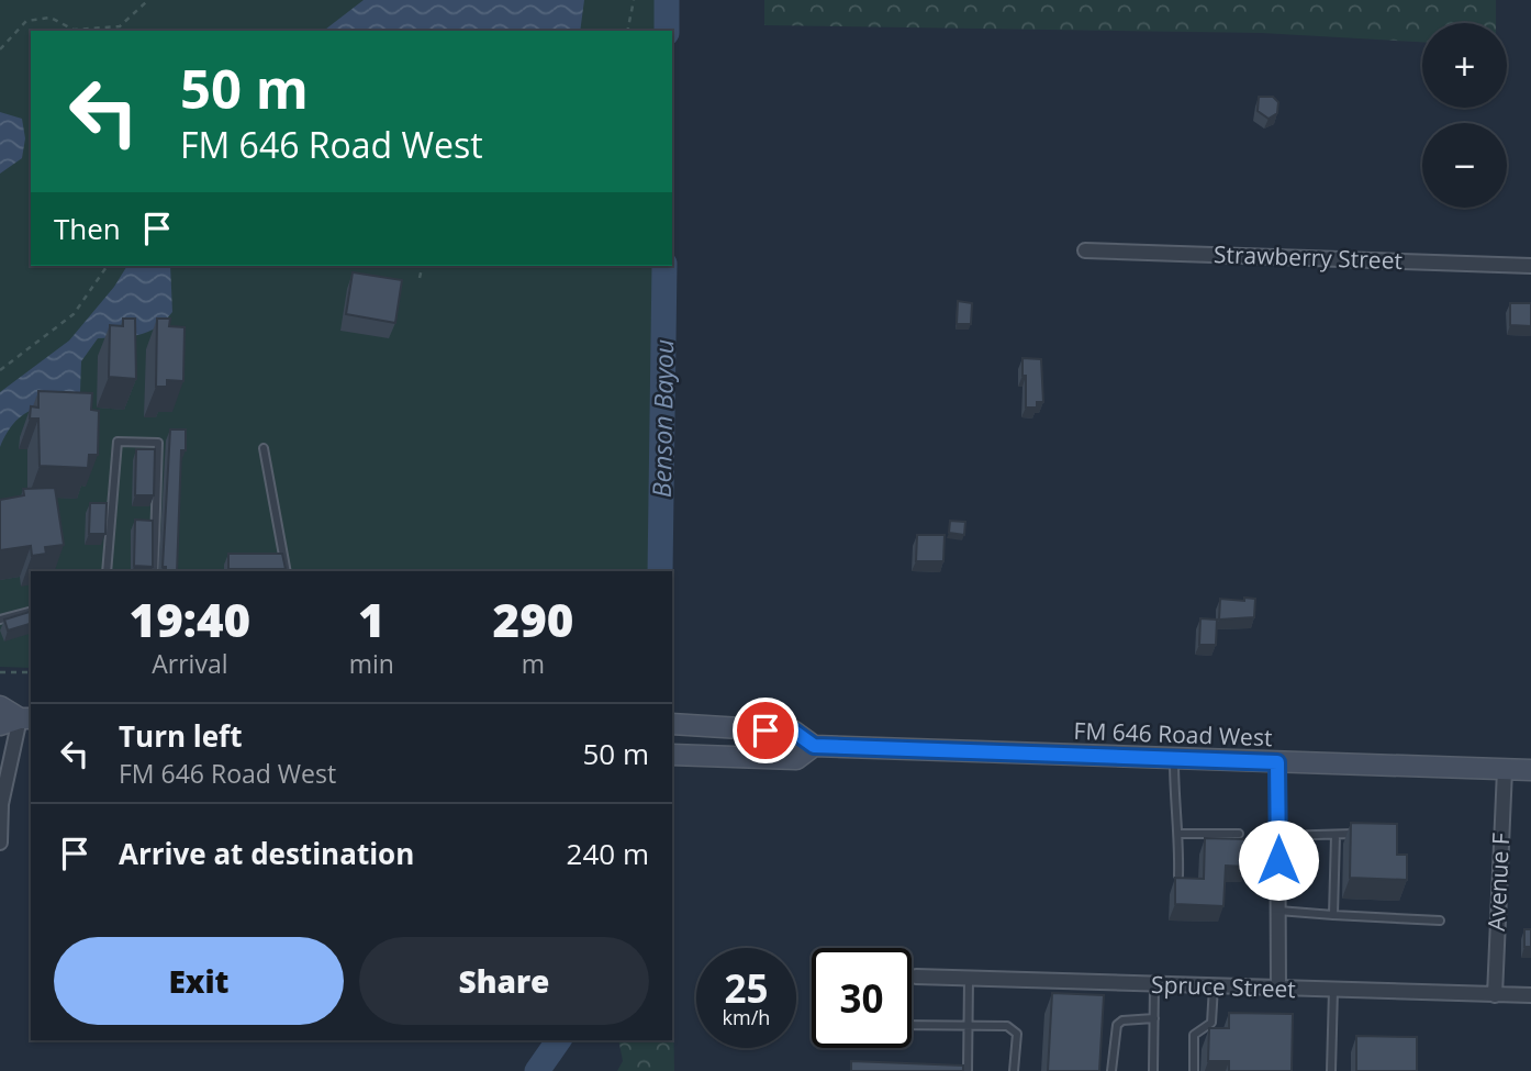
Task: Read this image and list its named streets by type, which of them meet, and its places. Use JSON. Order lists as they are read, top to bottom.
{
  "streets": {
    "main road": ["FM 646 Road West"],
    "street": ["Strawberry Street", "Avenue F", "Spruce Street"]
  },
  "crossings": [
    ["FM 646 Road West", "Avenue F"],
    ["Avenue F", "Spruce Street"]
  ],
  "water": ["Benson Bayou"],
  "page": {
    "map_buttons": ["+", "−"],
    "turn": ["50 m", "FM 646 Road West"],
    "then": "Then",
    "eta": [
      "19:40",
      "Arrival",
      "1",
      "min",
      "290",
      "m"
    ],
    "list": [
      {
        "name": "Turn left",
        "note": "FM 646 Road West",
        "value": "50 m"
      },
      {
        "name": "Arrive at destination",
        "value": "240 m"
      }
    ],
    "buttons": ["Exit", "Share"],
    "speed": "25 km/h",
    "limit": "30"
  }
}
